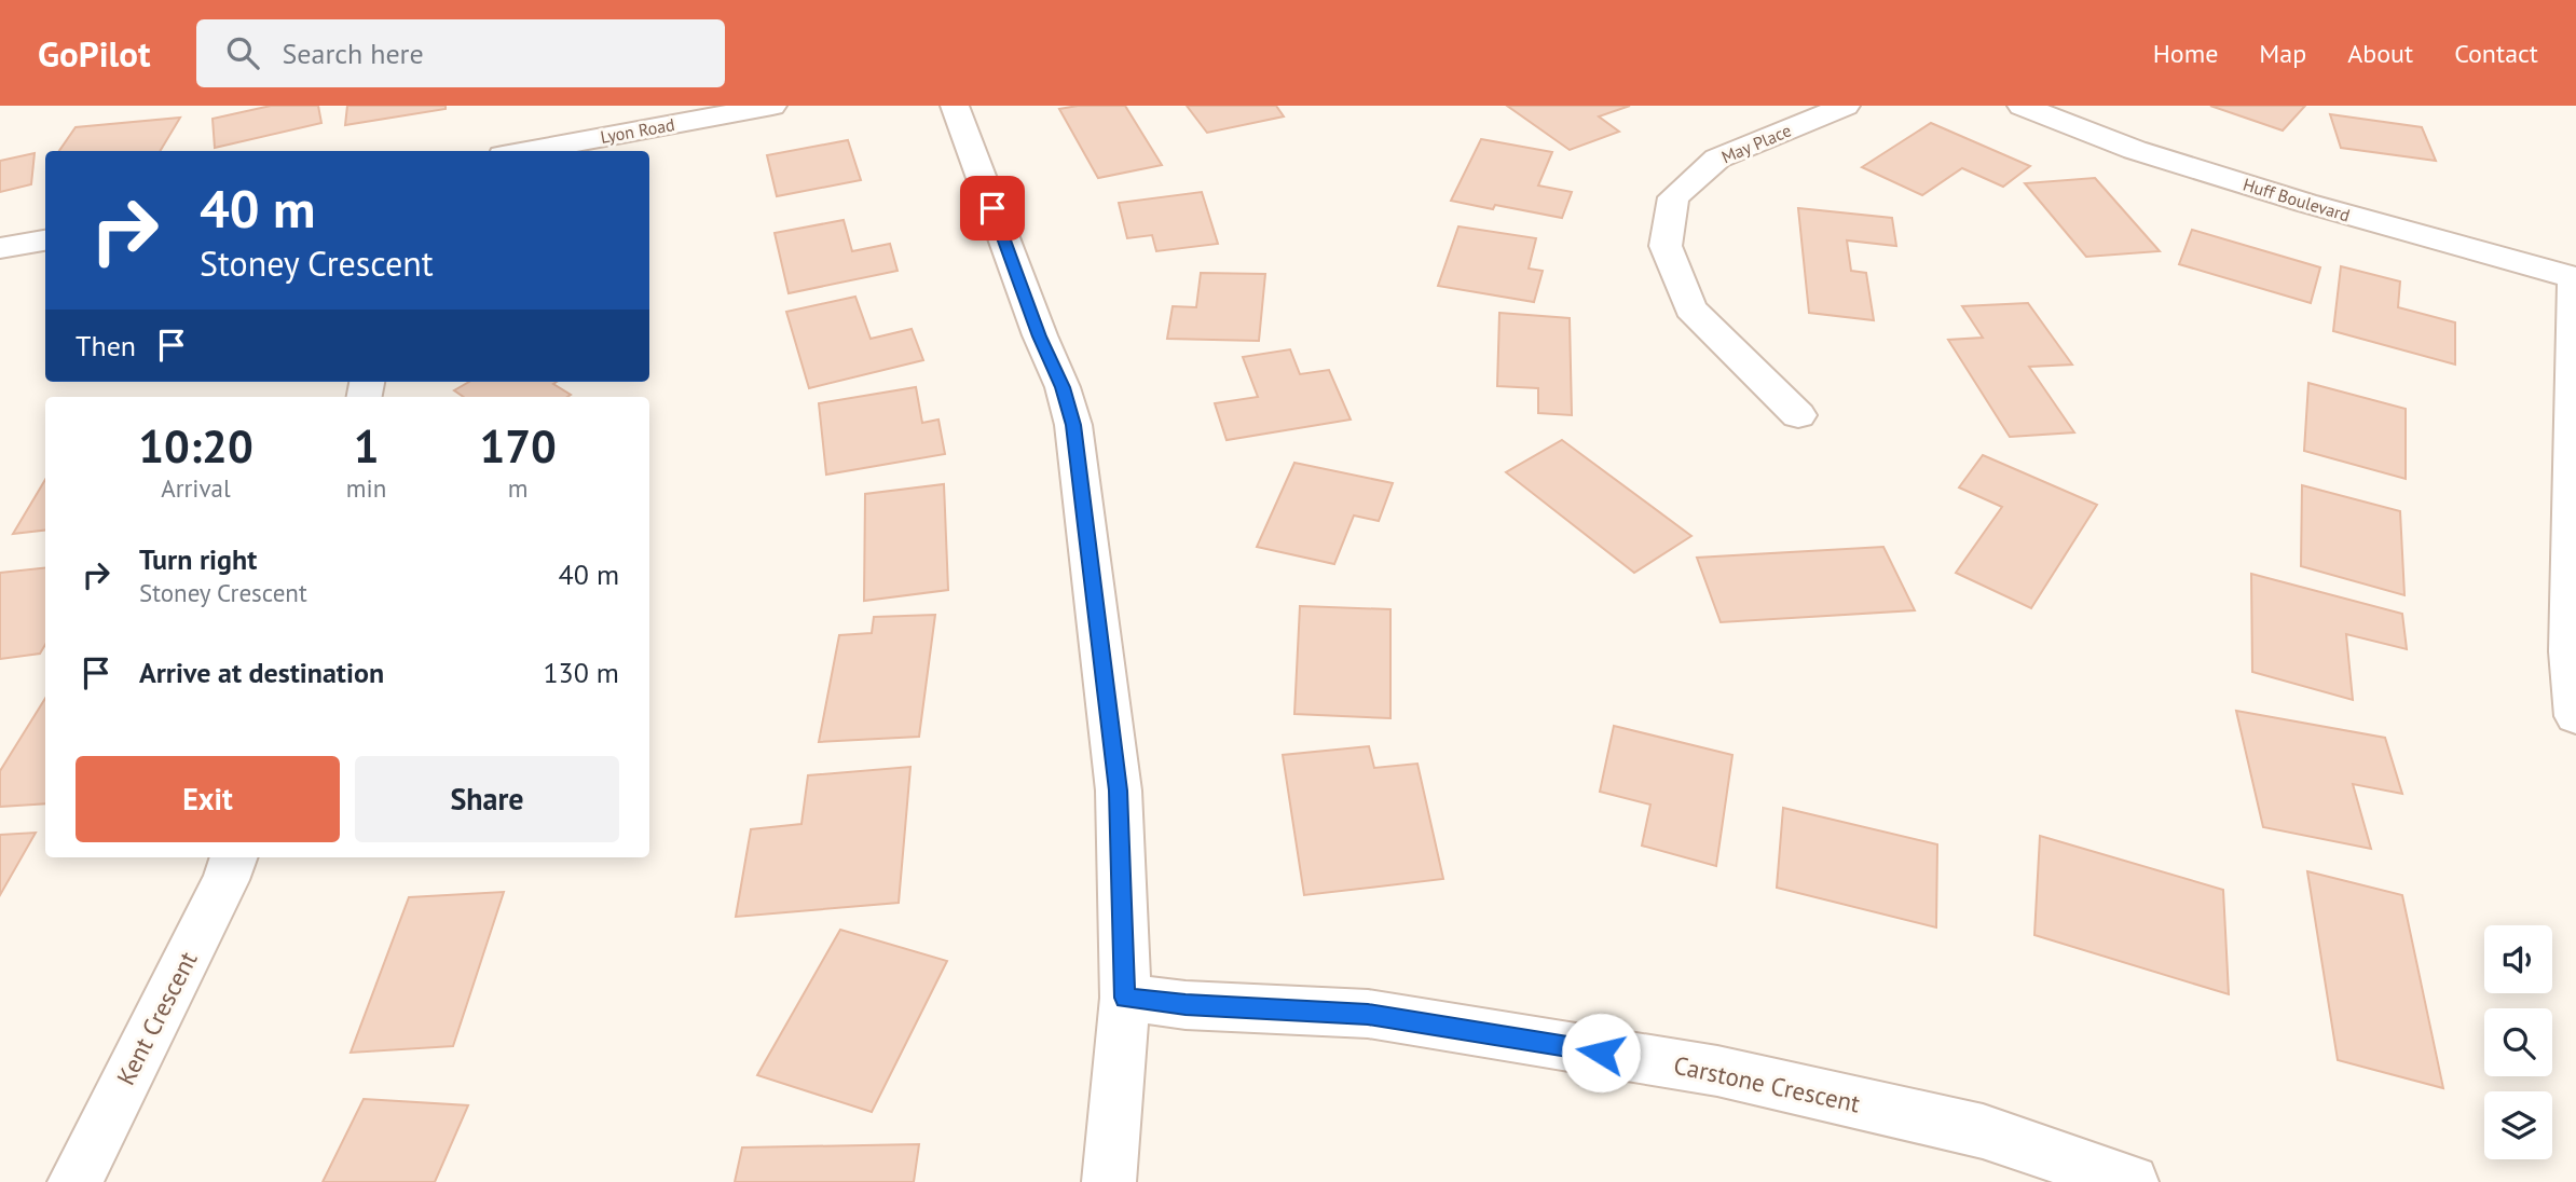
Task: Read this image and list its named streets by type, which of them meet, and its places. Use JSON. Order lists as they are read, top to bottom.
{
  "streets": {
    "street": [
      "Lyon Road",
      "May Place",
      "Huff Boulevard",
      "Kent Crescent",
      "Carstone Crescent"
    ]
  },
  "page": {
    "header": "GoPilot",
    "search": "Search here",
    "nav": [
      "Home",
      "Map",
      "About",
      "Contact"
    ],
    "turn": ["40 m", "Stoney Crescent"],
    "then": "Then",
    "eta": [
      "10:20",
      "Arrival",
      "1",
      "min",
      "170",
      "m"
    ],
    "list": [
      {
        "name": "Turn right",
        "note": "Stoney Crescent",
        "value": "40 m"
      },
      {
        "name": "Arrive at destination",
        "value": "130 m"
      }
    ],
    "buttons": ["Exit", "Share"]
  }
}
